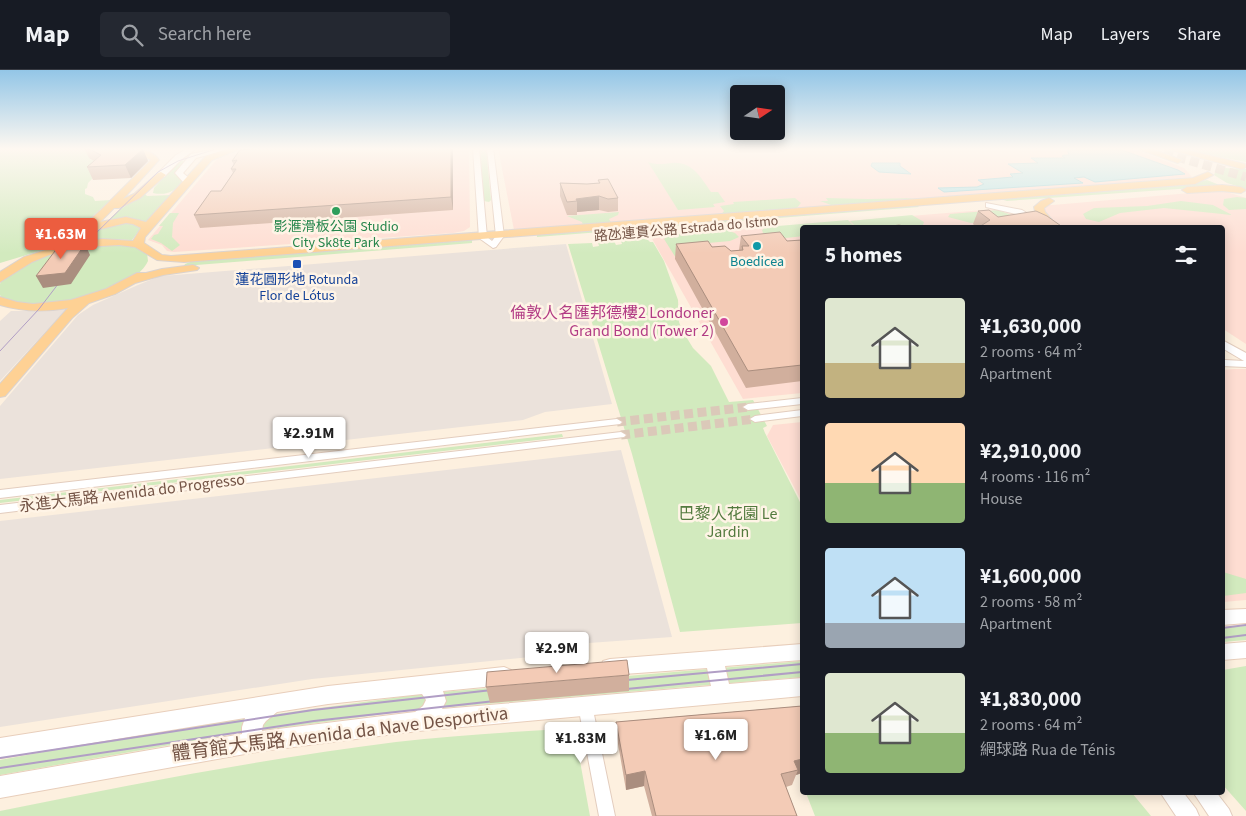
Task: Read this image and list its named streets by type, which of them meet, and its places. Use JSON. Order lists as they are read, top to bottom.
{
  "streets": {
    "main road": ["路氹連貫公路 Estrada do Istmo", "體育館大馬路 Avenida da Nave Desportiva"],
    "street": ["永進大馬路 Avenida do Progresso"]
  },
  "parks": ["巴黎人花園 Le Jardin"],
  "places": {
    "other": ["影滙滑板公園 Studio City Sk8te Park", "Boedicea", "倫敦人名匯邦德樓2 Londoner Grand Bond (Tower 2)"],
    "transit": ["蓮花圓形地 Rotunda Flor de Lótus"]
  },
  "north": "right",
  "page": {
    "header": "Map",
    "search": "Search here",
    "nav": ["Map", "Layers", "Share"],
    "price": [
      "¥1.63M",
      "¥2.91M",
      "¥2.9M",
      "¥1.6M",
      "¥1.83M"
    ],
    "heading": "5 homes",
    "list": [
      {
        "name": "¥1,630,000",
        "note": "2 rooms · 64 m² · Apartment"
      },
      {
        "name": "¥2,910,000",
        "note": "4 rooms · 116 m² · House"
      },
      {
        "name": "¥1,600,000",
        "note": "2 rooms · 58 m² · Apartment"
      },
      {
        "name": "¥1,830,000",
        "note": "2 rooms · 64 m² · 網球路 Rua de Ténis"
      }
    ]
  }
}
